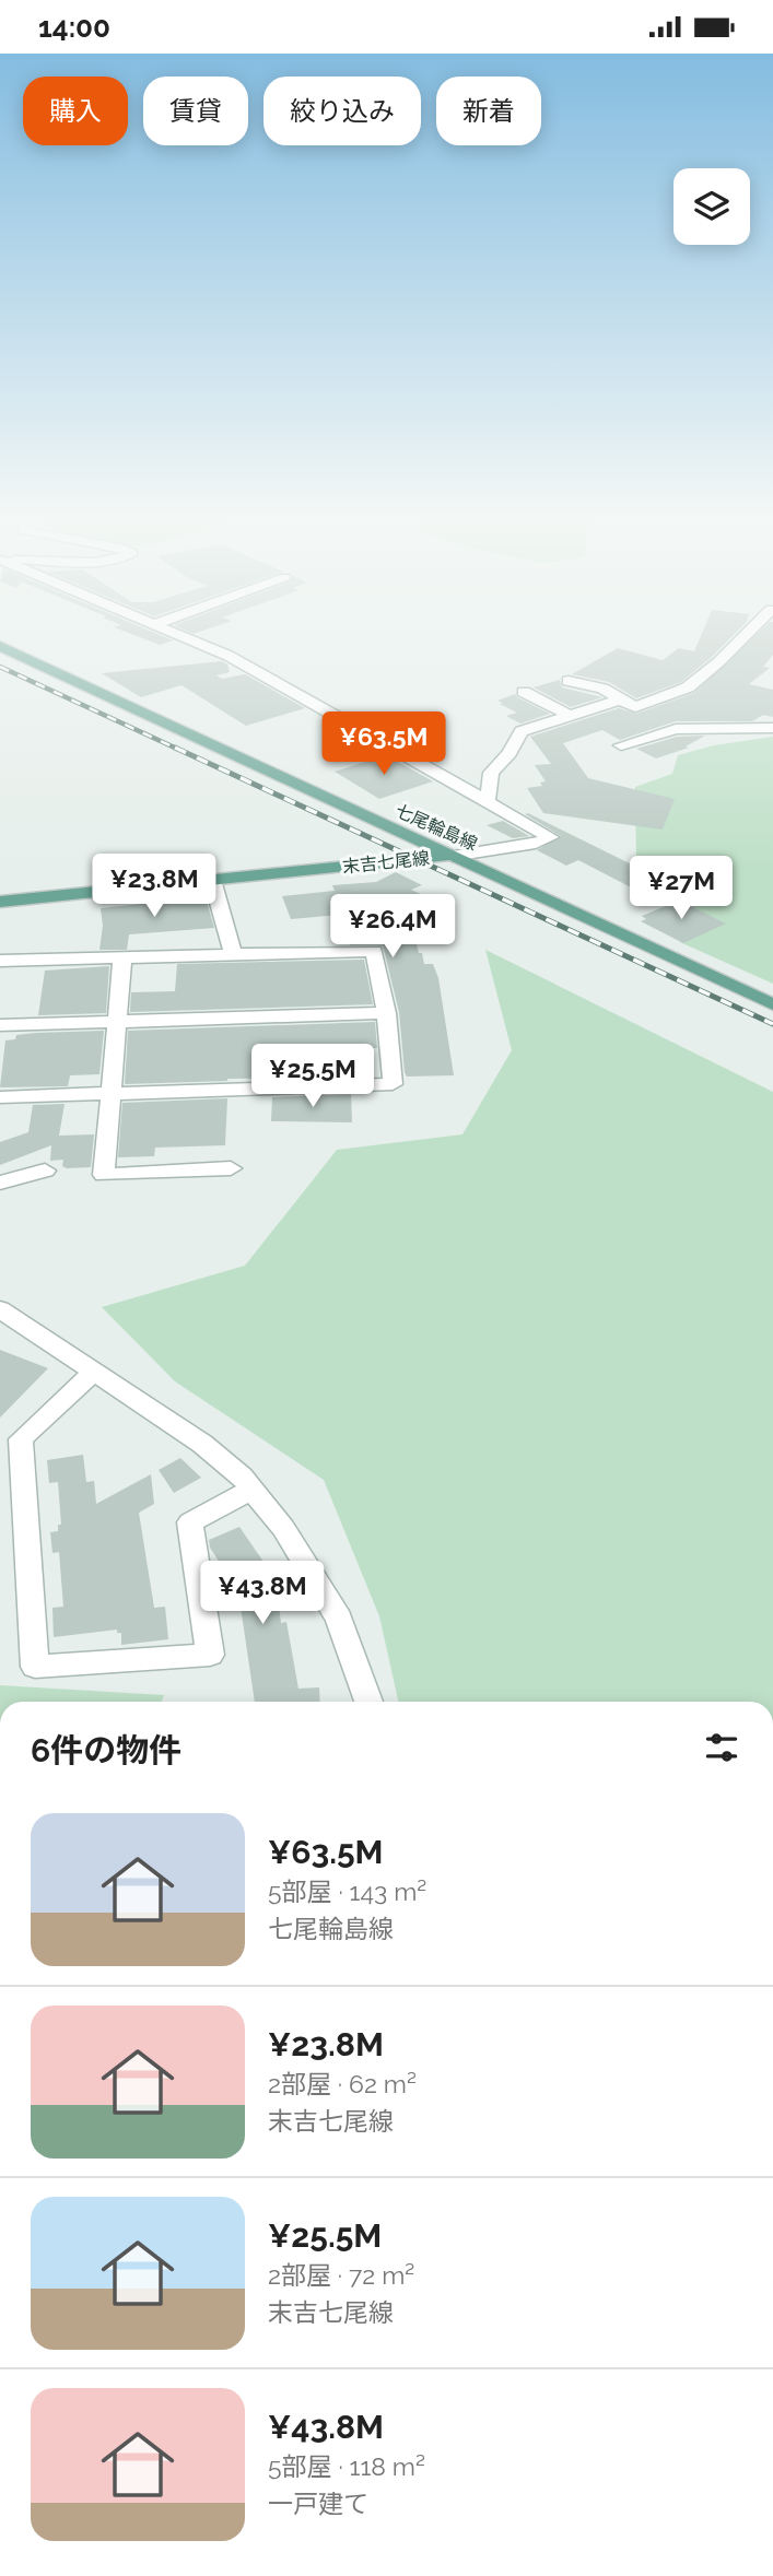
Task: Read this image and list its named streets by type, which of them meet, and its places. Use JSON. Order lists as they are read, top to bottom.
{
  "streets": {
    "main road": ["七尾輪島線", "末吉七尾線"]
  },
  "crossings": [
    ["七尾輪島線", "末吉七尾線"]
  ],
  "page": {
    "status": "14:00",
    "chip": [
      "購入",
      "賃貸",
      "絞り込み",
      "新着"
    ],
    "price": [
      "¥63.5M",
      "¥23.8M",
      "¥27M",
      "¥26.4M",
      "¥25.5M",
      "¥43.8M"
    ],
    "heading": "6件の物件",
    "list": [
      {
        "name": "¥63.5M",
        "note": "5部屋 · 143 m² · 七尾輪島線"
      },
      {
        "name": "¥23.8M",
        "note": "2部屋 · 62 m² · 末吉七尾線"
      },
      {
        "name": "¥25.5M",
        "note": "2部屋 · 72 m² · 末吉七尾線"
      },
      {
        "name": "¥43.8M",
        "note": "5部屋 · 118 m² · 一戸建て"
      }
    ]
  }
}
